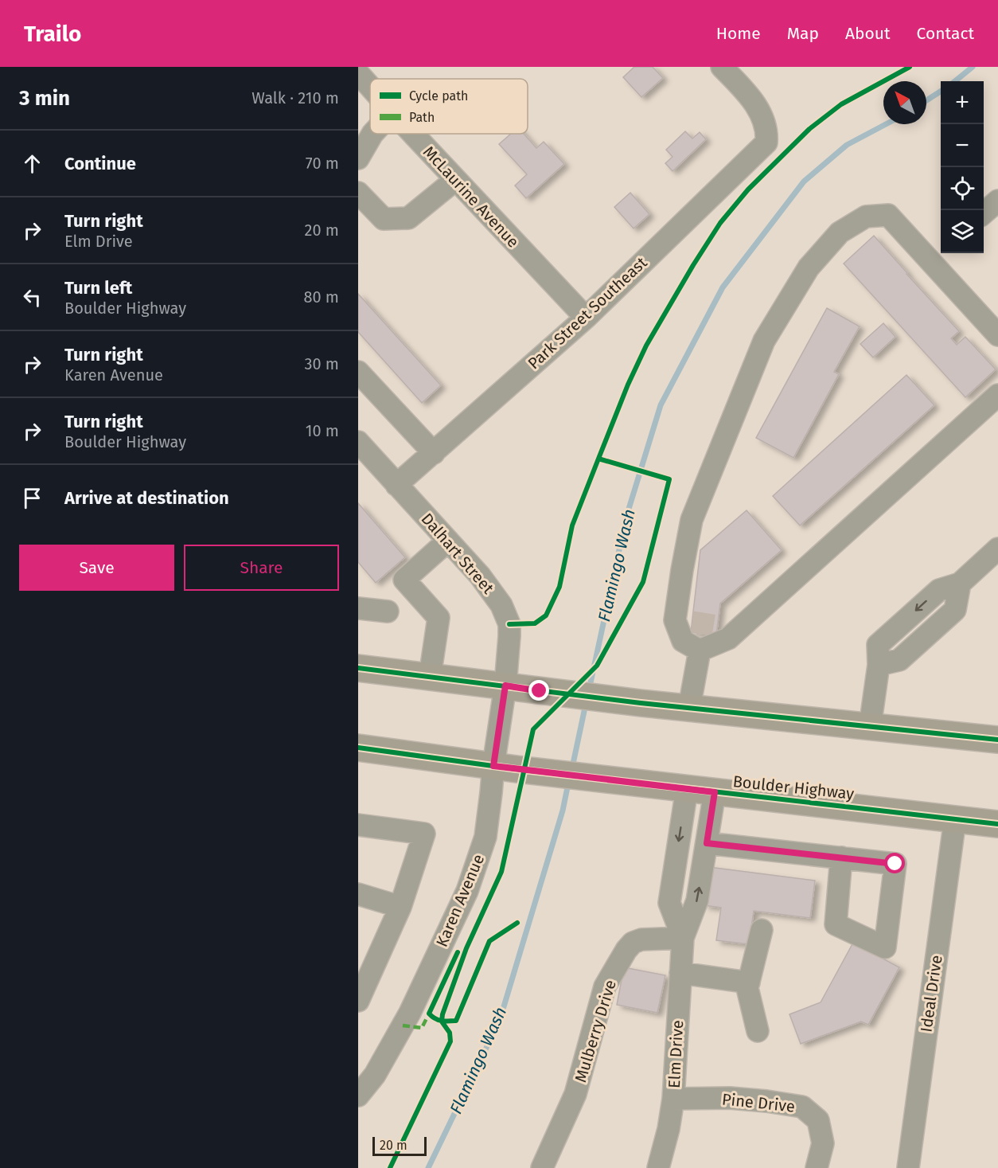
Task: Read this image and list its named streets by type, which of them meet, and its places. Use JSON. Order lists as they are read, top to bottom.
{
  "streets": {
    "main road": ["Boulder Highway"],
    "street": [
      "McLaurine Avenue",
      "Park Street Southeast",
      "Dalhart Street",
      "Karen Avenue",
      "Ideal Drive",
      "Mulberry Drive",
      "Elm Drive",
      "Pine Drive"
    ]
  },
  "crossings": [
    ["McLaurine Avenue", "Park Street Southeast"],
    ["Park Street Southeast", "Dalhart Street"],
    ["Dalhart Street", "Karen Avenue"],
    ["Boulder Highway", "Karen Avenue"],
    ["Boulder Highway", "Ideal Drive"],
    ["Boulder Highway", "Elm Drive"],
    ["Mulberry Drive", "Elm Drive"],
    ["Elm Drive", "Pine Drive"]
  ],
  "water": ["Flamingo Wash"],
  "legend": ["Cycle path", "Path"],
  "scale_bar": "20 m",
  "north": "top left",
  "page": {
    "header": "Trailo",
    "nav": [
      "Home",
      "Map",
      "About",
      "Contact"
    ],
    "heading": ["3 min", "Walk · 210 m"],
    "map_buttons": ["+", "−"],
    "list": [
      ["Continue", "70 m"],
      ["Turn right", "Elm Drive", "20 m"],
      ["Turn left", "Boulder Highway", "80 m"],
      ["Turn right", "Karen Avenue", "30 m"],
      ["Turn right", "Boulder Highway", "10 m"],
      "Arrive at destination"
    ],
    "buttons": ["Save", "Share"],
    "scale": "20 m"
  }
}
